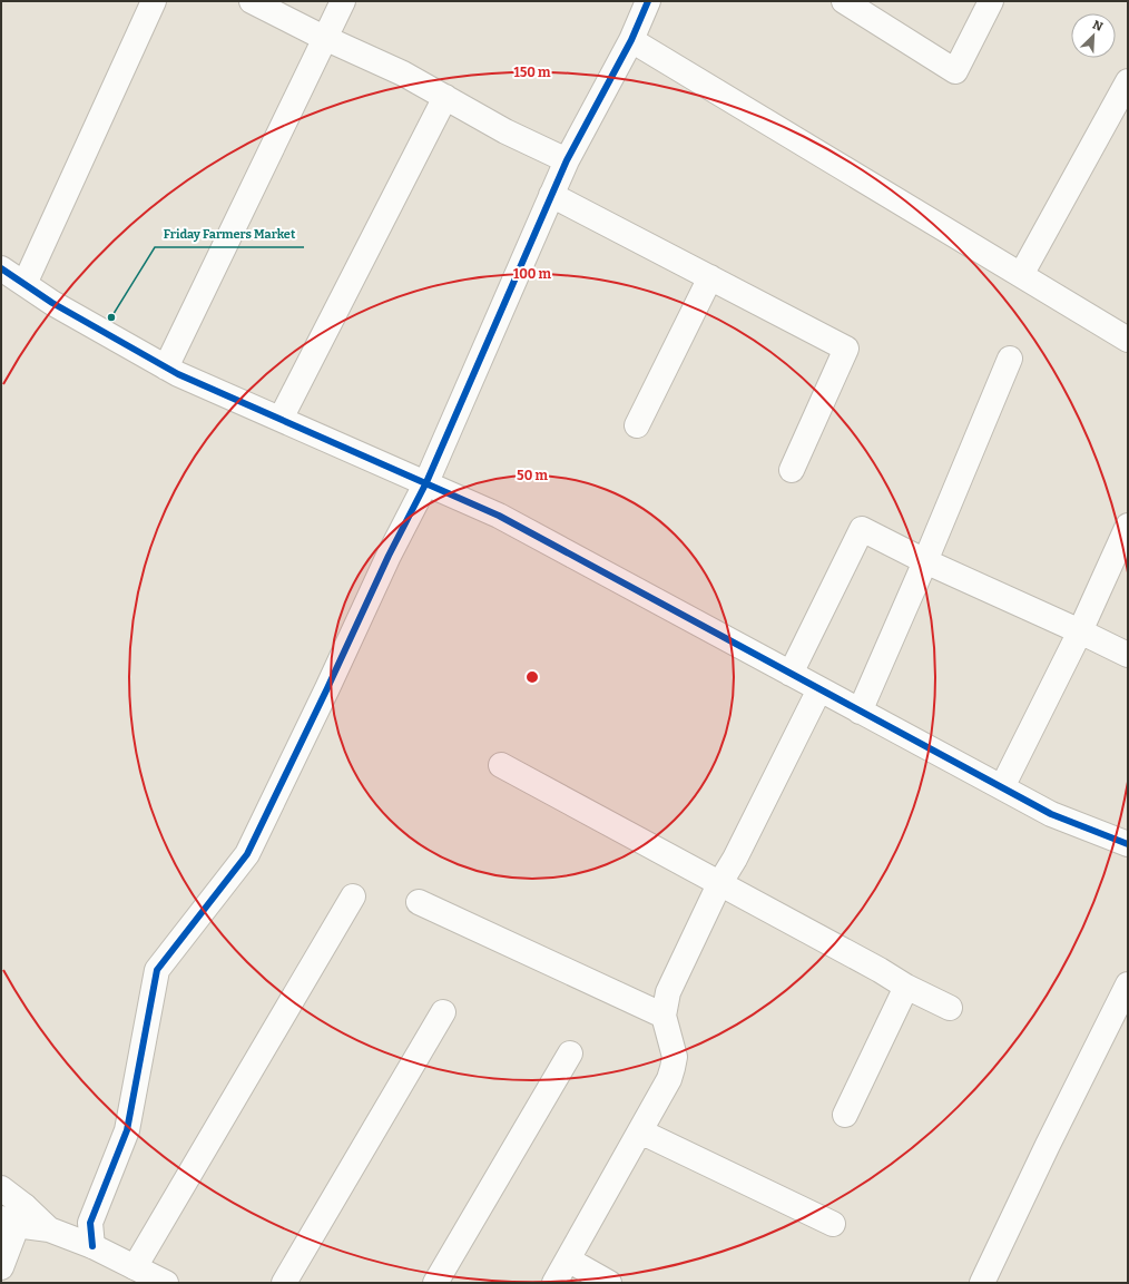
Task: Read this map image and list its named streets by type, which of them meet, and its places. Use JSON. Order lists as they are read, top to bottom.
{
  "places": ["Friday Farmers Market"],
  "north": "top right",
  "rings": ["150 m", "100 m", "50 m"]
}
